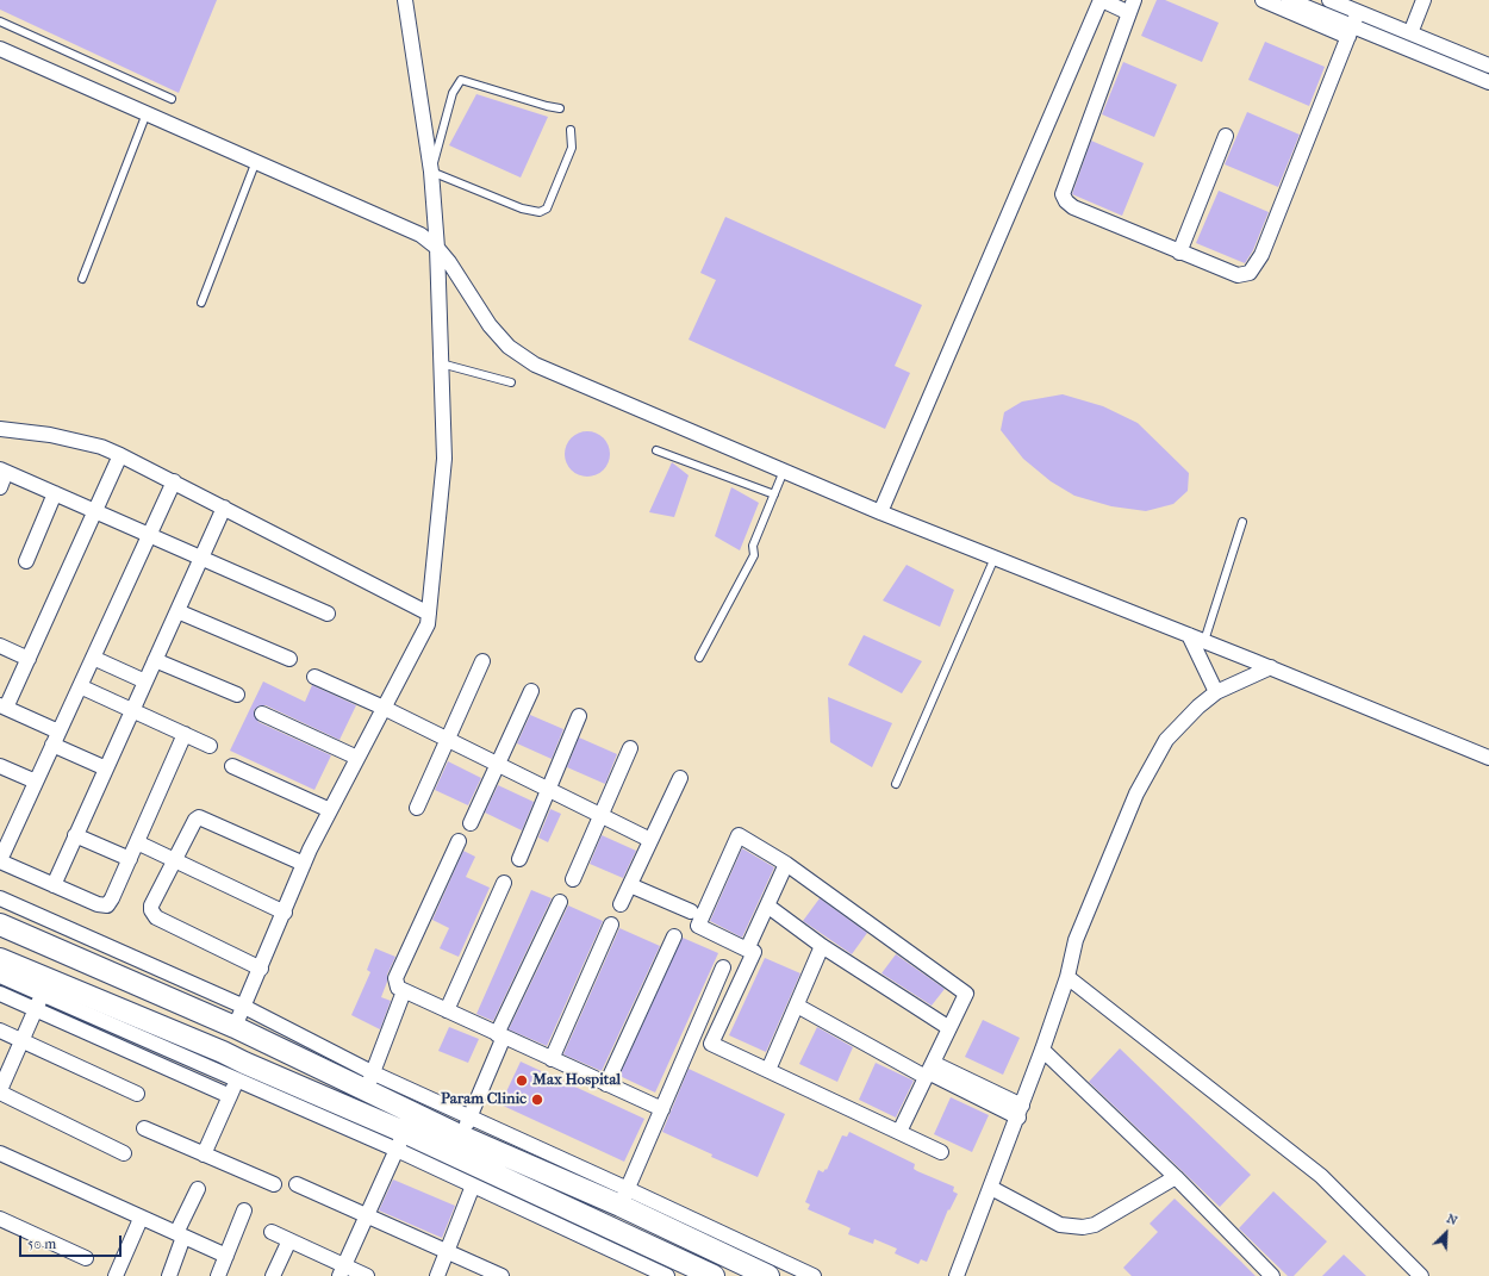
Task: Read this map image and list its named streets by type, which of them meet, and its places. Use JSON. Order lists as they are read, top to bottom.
{
  "places": ["Max Hospital", "Param Clinic"],
  "scale_bar": "50 m",
  "north": "top right"
}
